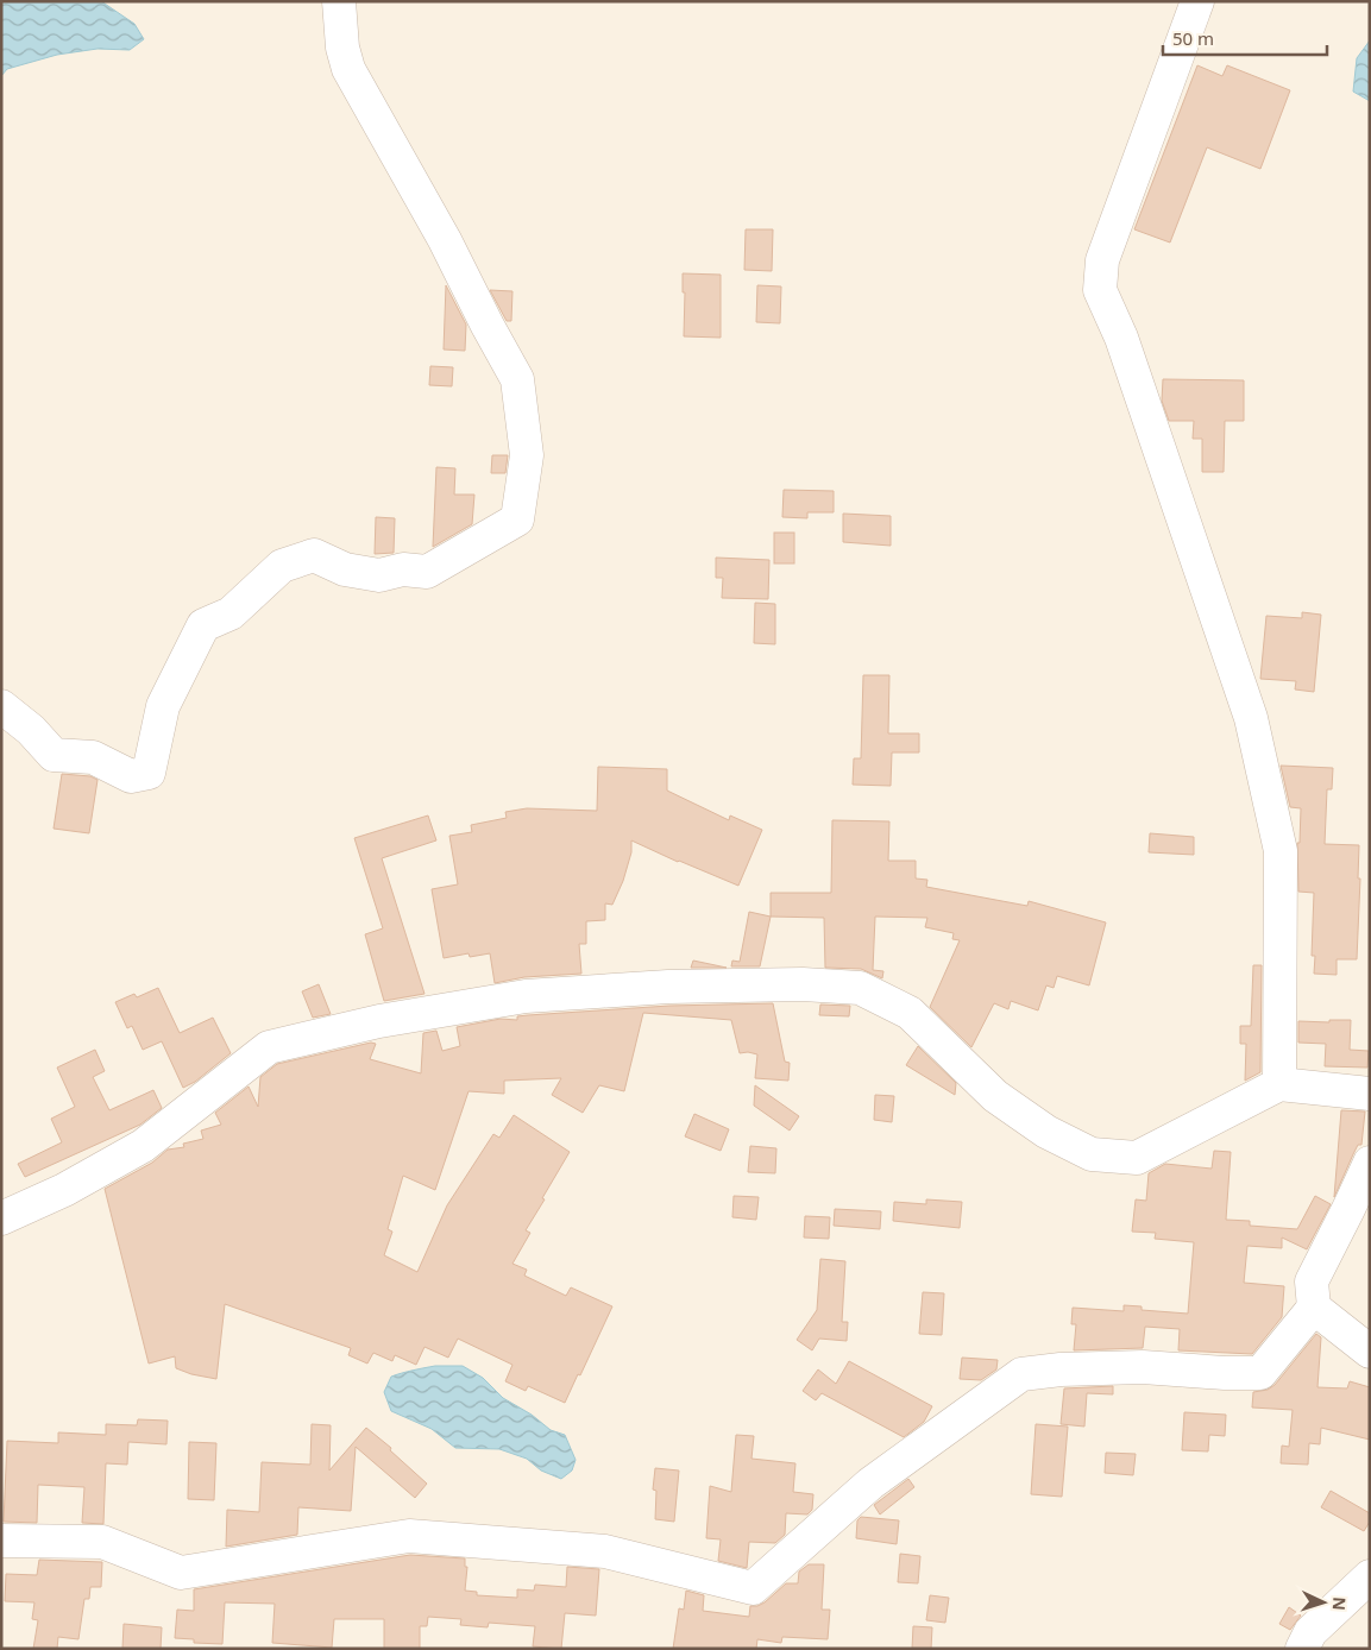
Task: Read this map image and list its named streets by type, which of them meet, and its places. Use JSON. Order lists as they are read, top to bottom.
{
  "scale_bar": "50 m",
  "north": "right"
}
